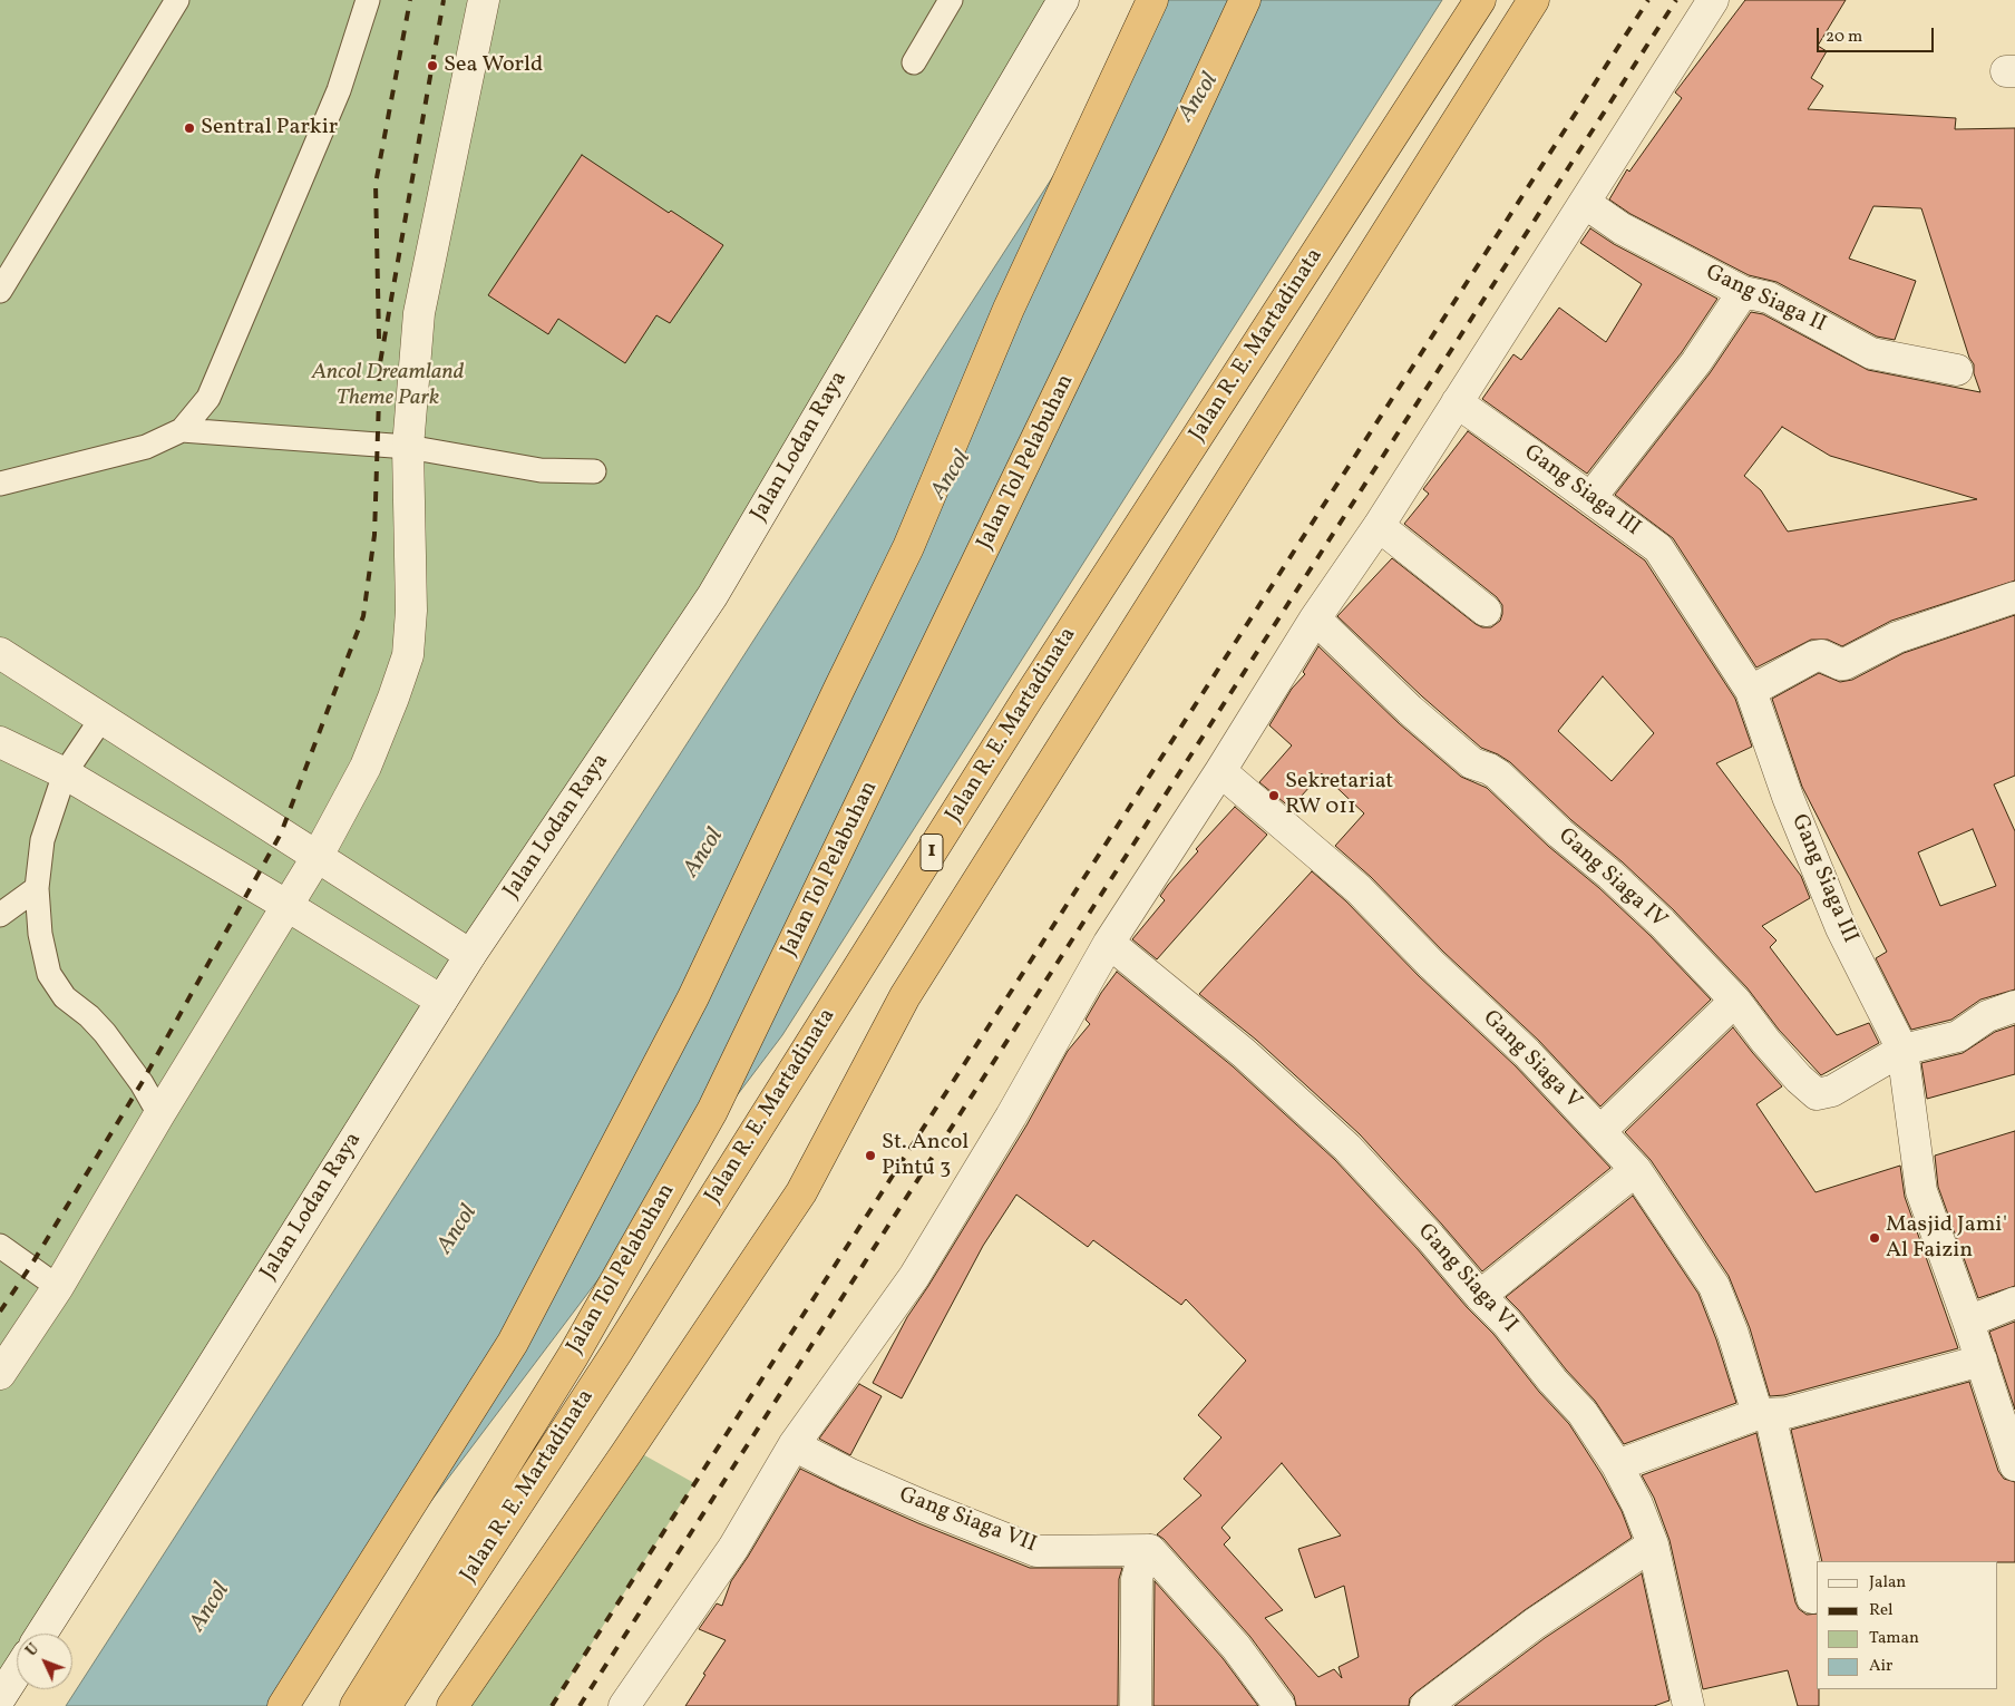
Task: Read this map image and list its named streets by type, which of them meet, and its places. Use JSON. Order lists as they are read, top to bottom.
{
  "streets": {
    "highway": ["Jalan R. E. Martadinata", "Jalan Tol Pelabuhan", "1"],
    "street": [
      "Gang Siaga II",
      "Jalan Lodan Raya",
      "Gang Siaga III",
      "Gang Siaga IV",
      "Gang Siaga V",
      "Gang Siaga VI",
      "Gang Siaga VII"
    ]
  },
  "crossings": [
    ["Gang Siaga III", "Gang Siaga IV"]
  ],
  "water": ["Ancol"],
  "parks": ["Ancol Dreamland Theme Park"],
  "places": [
    "Sea World",
    "Sentral Parkir",
    "Sekretariat RW 011",
    "St. Ancol Pintu 3",
    "Masjid Jami' Al Faizin"
  ],
  "legend": [
    "Jalan",
    "Rel",
    "Taman",
    "Air"
  ],
  "scale_bar": "20 m",
  "north": "top left"
}
